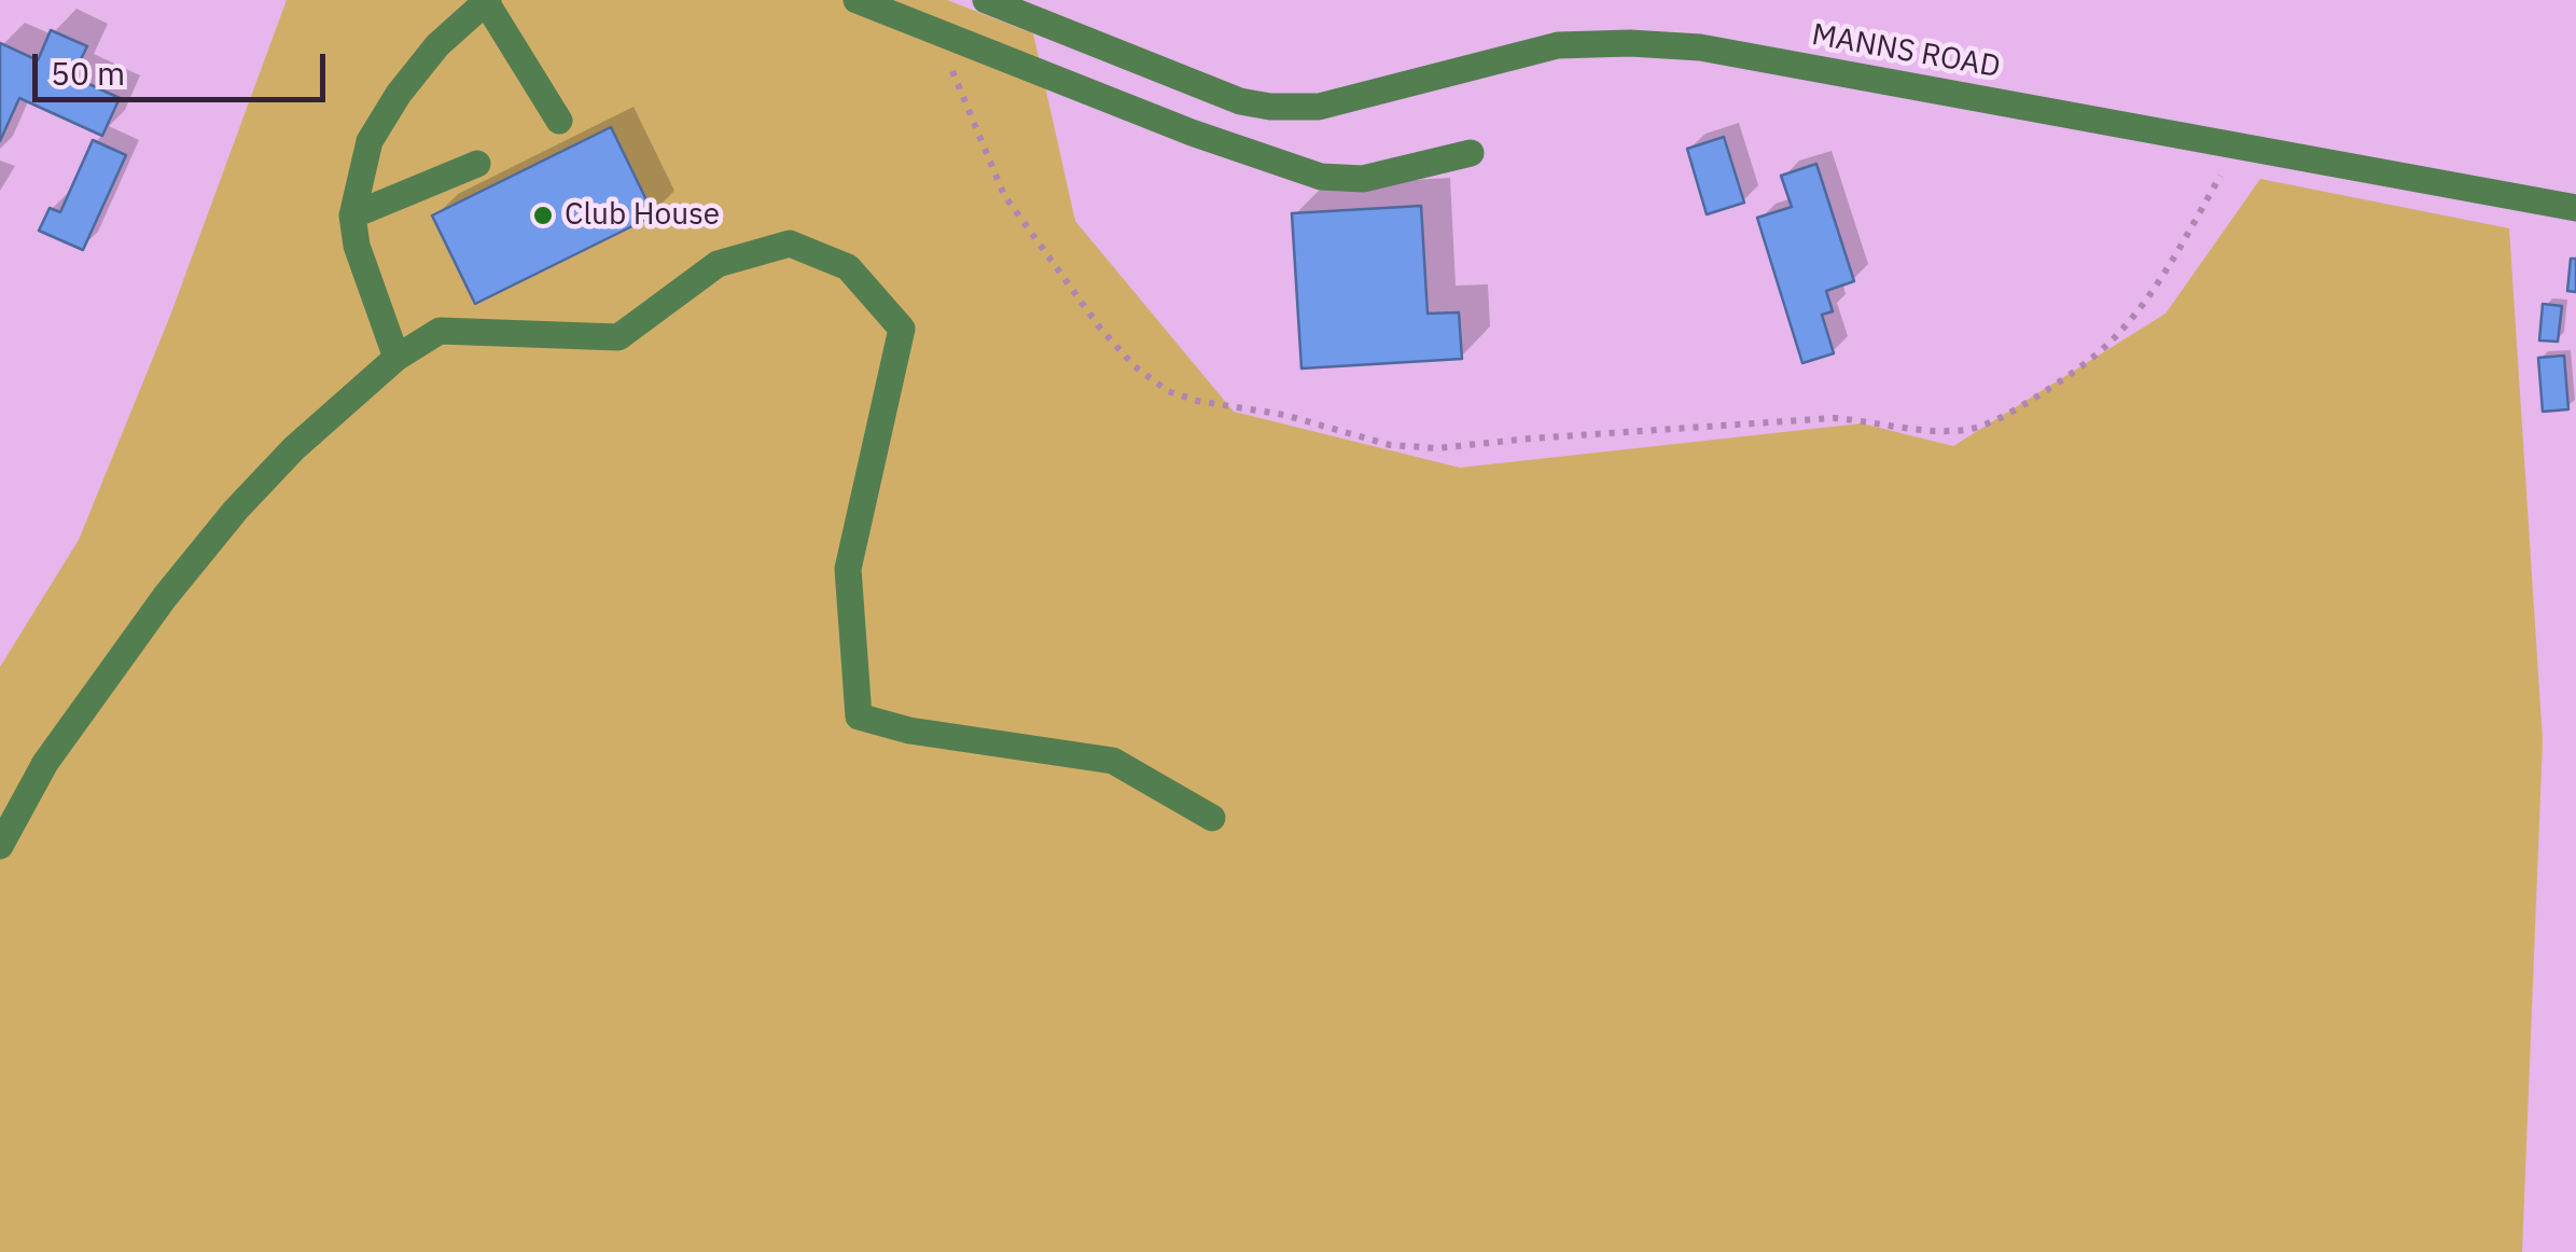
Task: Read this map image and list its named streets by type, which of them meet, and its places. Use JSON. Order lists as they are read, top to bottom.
{
  "streets": {
    "street": ["MANNS ROAD"]
  },
  "places": ["Club House"],
  "scale_bar": "50 m"
}
